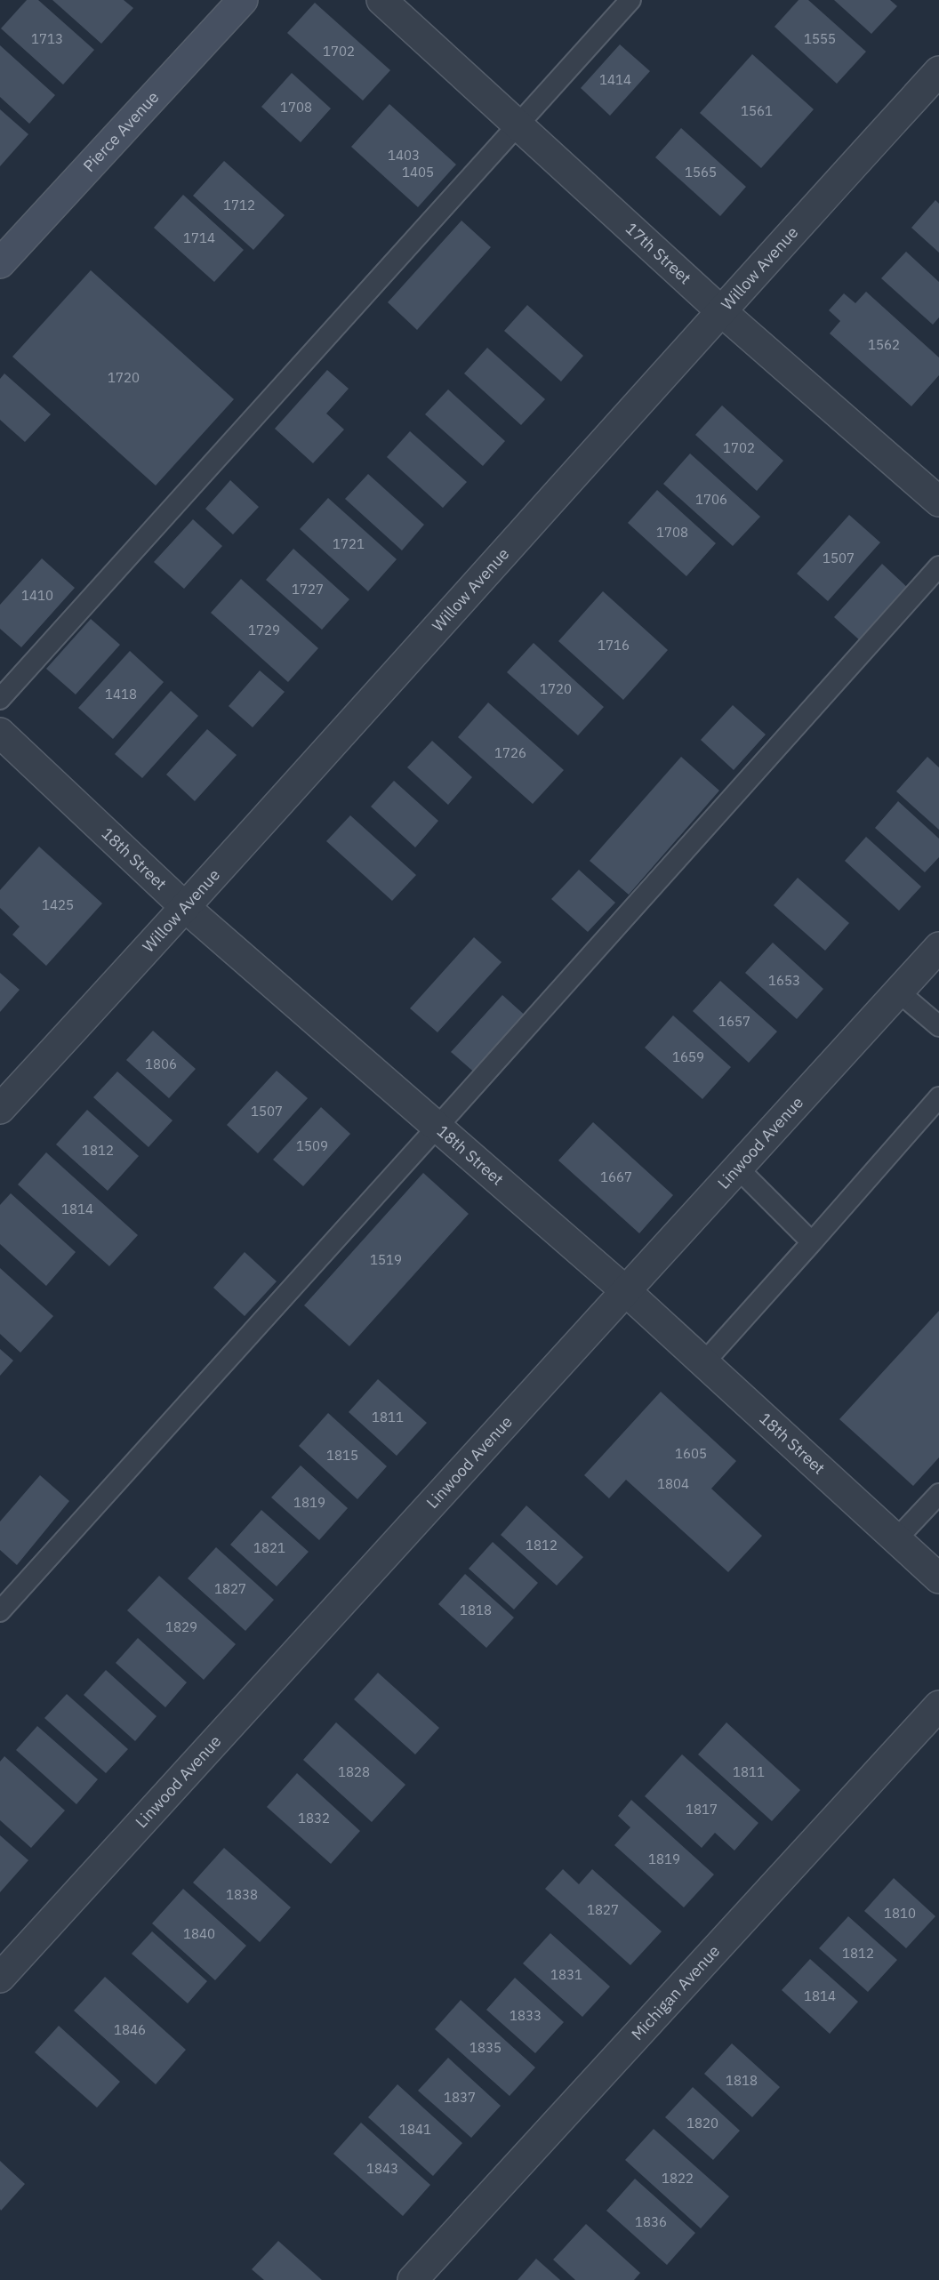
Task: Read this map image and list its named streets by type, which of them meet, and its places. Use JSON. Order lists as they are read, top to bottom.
{
  "streets": {
    "street": [
      "Pierce Avenue",
      "17th Street",
      "Willow Avenue",
      "18th Street",
      "Linwood Avenue",
      "Michigan Avenue"
    ]
  },
  "crossings": [
    ["17th Street", "Willow Avenue"],
    ["Willow Avenue", "18th Street"],
    ["18th Street", "Linwood Avenue"]
  ],
  "house_numbers": [
    "1713",
    "1555",
    "1702",
    "1414",
    "1708",
    "1561",
    "1403",
    "1405",
    "1565",
    "1712",
    "1714",
    "1562",
    "1720",
    "1702",
    "1706",
    "1708",
    "1721",
    "1507",
    "1727",
    "1410",
    "1729",
    "1716",
    "1720",
    "1418",
    "1726",
    "1425",
    "1653",
    "1657",
    "1659",
    "1806",
    "1507",
    "1509",
    "1812",
    "1667",
    "1814",
    "1519",
    "1811",
    "1605",
    "1815",
    "1804",
    "1819",
    "1812",
    "1821",
    "1827",
    "1818",
    "1829",
    "1828",
    "1811",
    "1817",
    "1832",
    "1819",
    "1838",
    "1827",
    "1810",
    "1840",
    "1812",
    "1831",
    "1814",
    "1833",
    "1846",
    "1835",
    "1818",
    "1837",
    "1820",
    "1841",
    "1843",
    "1822",
    "1836"
  ]
}
